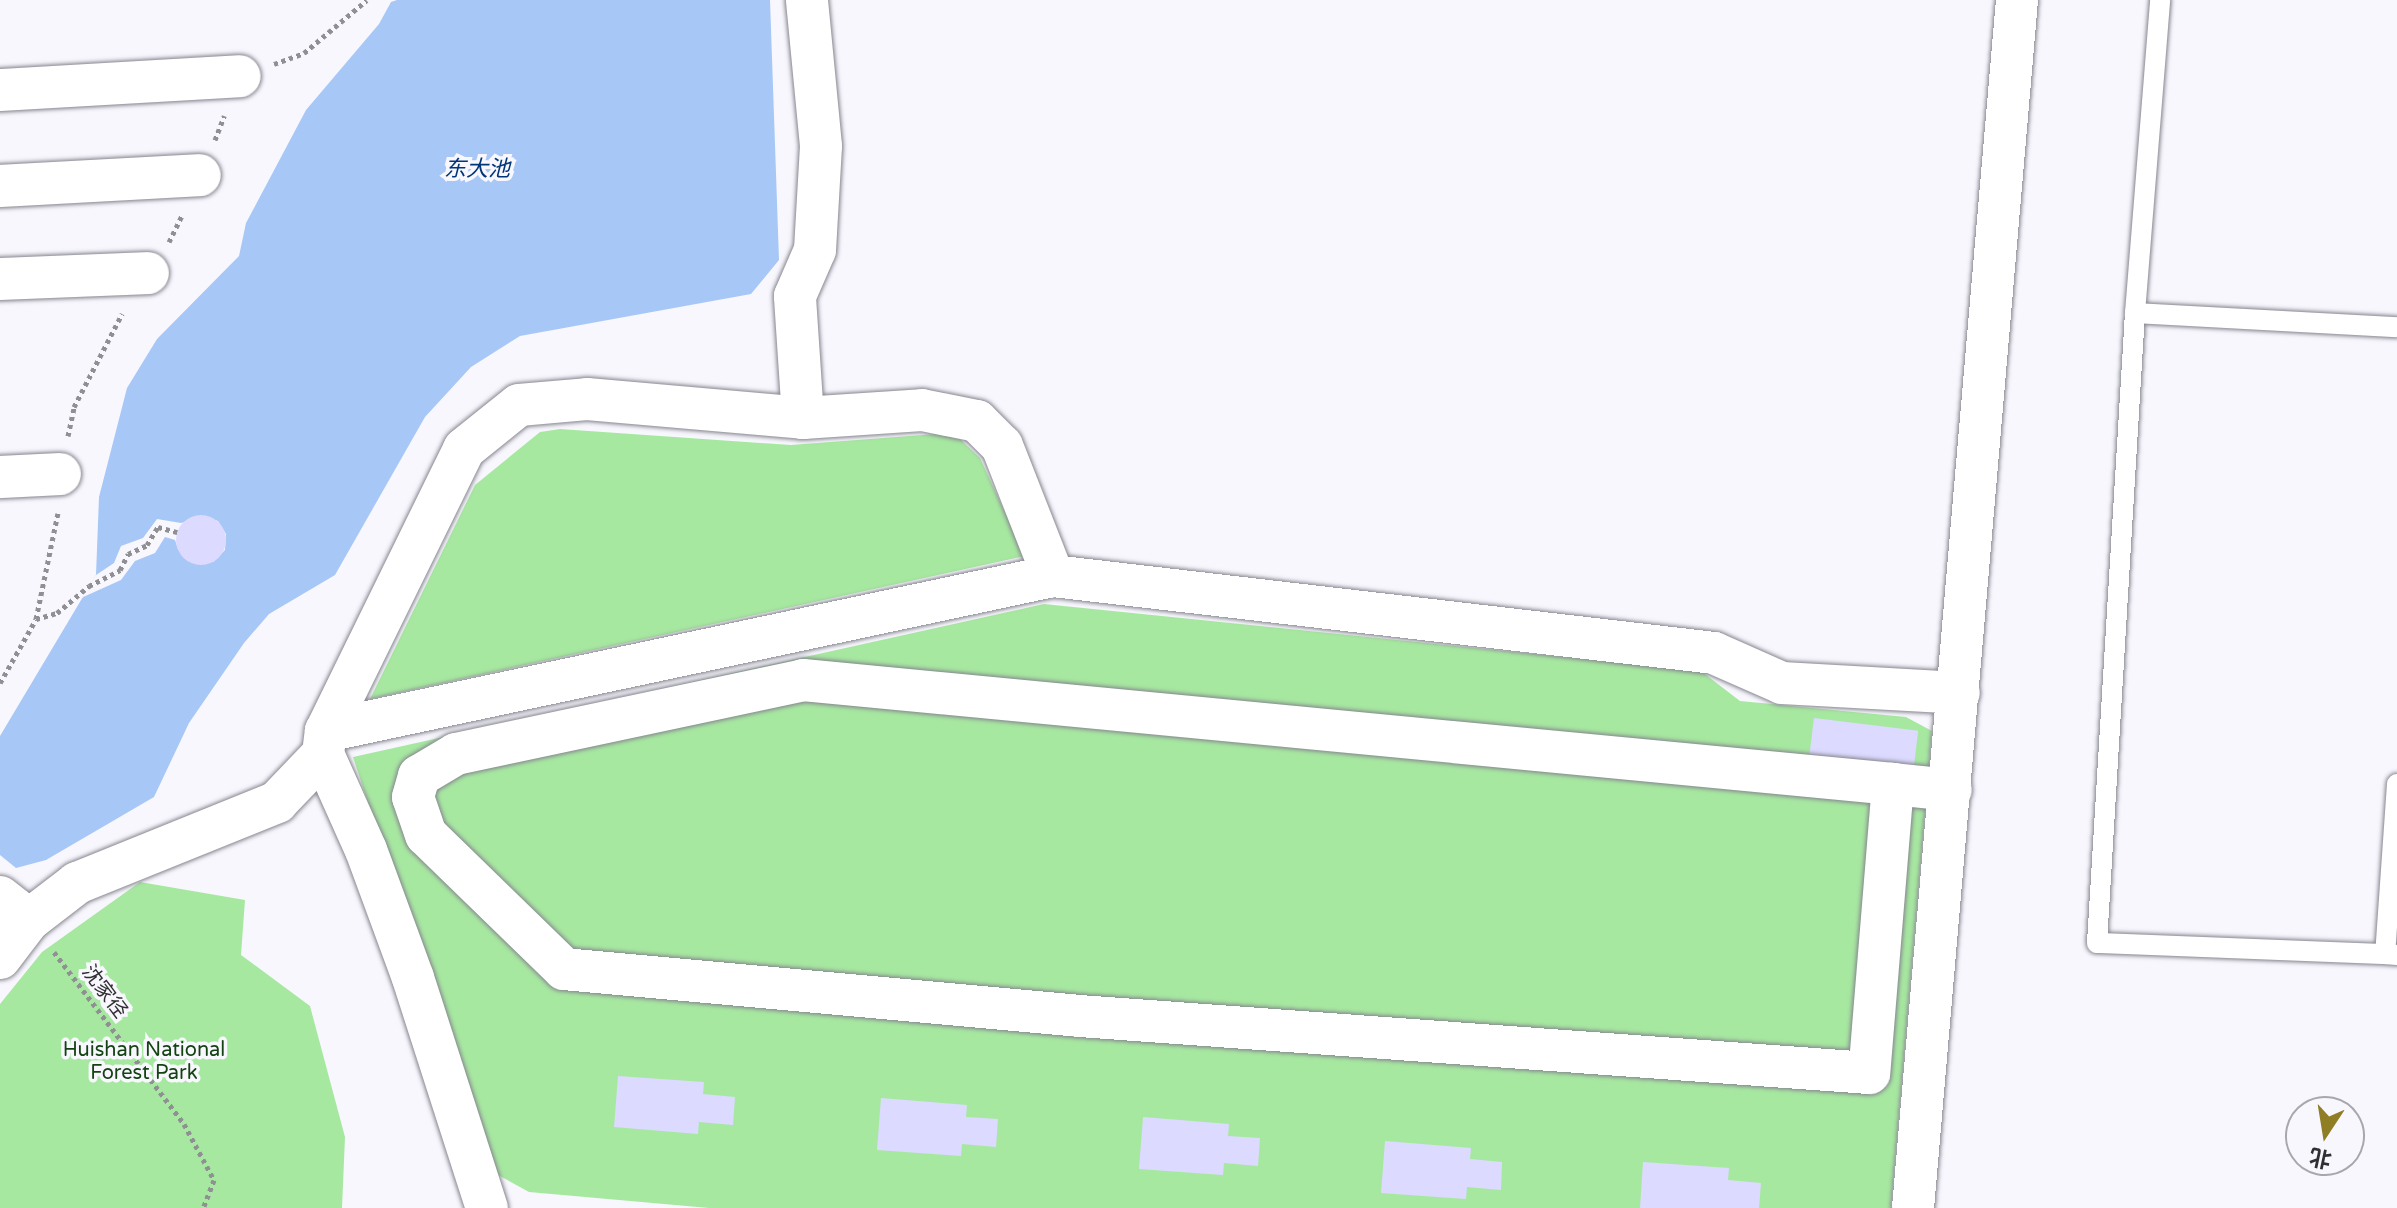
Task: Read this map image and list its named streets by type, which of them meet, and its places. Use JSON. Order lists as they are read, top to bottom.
{
  "streets": {
    "path": ["沈家径"]
  },
  "water": ["东大池"],
  "parks": ["Huishan National Forest Park"],
  "north": "bottom"
}
